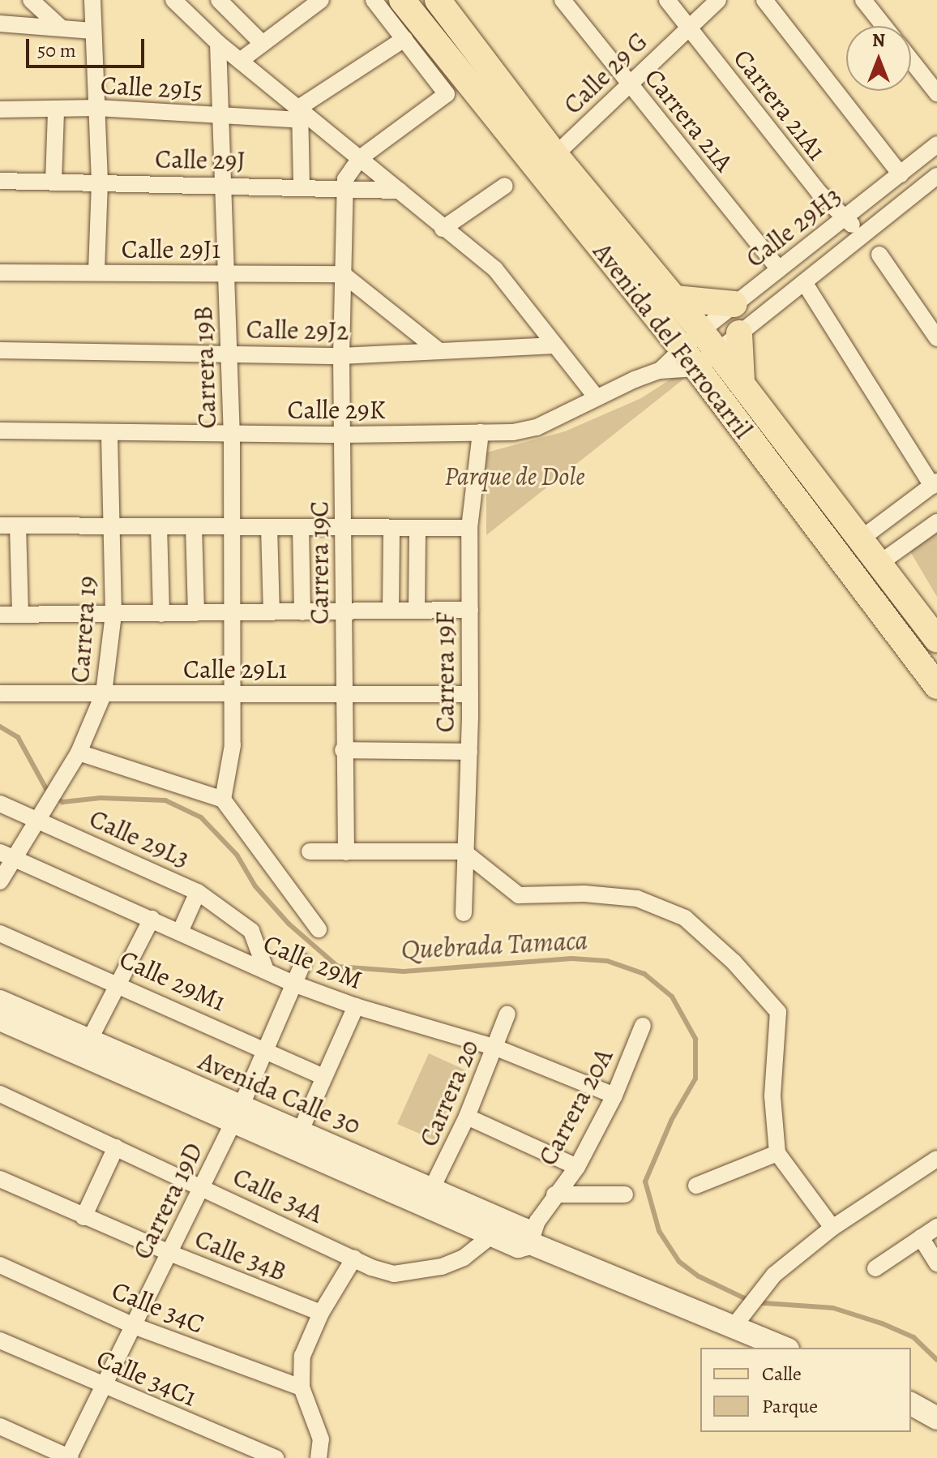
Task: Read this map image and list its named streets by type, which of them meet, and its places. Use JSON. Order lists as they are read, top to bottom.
{
  "streets": {
    "main road": ["Avenida del Ferrocarril", "Avenida Calle 30"],
    "street": [
      "Calle 29 G",
      "Calle 29I5",
      "Carrera 21A1",
      "Carrera 21A",
      "Calle 29J",
      "Calle 29H3",
      "Calle 29J1",
      "Calle 29J2",
      "Carrera 19B",
      "Calle 29K",
      "Carrera 19C",
      "Carrera 19",
      "Calle 29L1",
      "Carrera 19F",
      "Calle 29L3",
      "Calle 29M",
      "Calle 29M1",
      "Carrera 20",
      "Carrera 20A",
      "Calle 34A",
      "Carrera 19D",
      "Calle 34B",
      "Calle 34C",
      "Calle 34C1"
    ]
  },
  "crossings": [
    ["Calle 29 G", "Carrera 21A1"],
    ["Calle 29 G", "Carrera 21A"],
    ["Calle 29 G", "Avenida del Ferrocarril"],
    ["Calle 29I5", "Carrera 19B"],
    ["Carrera 21A1", "Calle 29H3"],
    ["Carrera 21A", "Calle 29H3"],
    ["Calle 29J", "Carrera 19B"],
    ["Calle 29J", "Carrera 19C"],
    ["Calle 29H3", "Avenida del Ferrocarril"],
    ["Calle 29H3", "Calle 29K"],
    ["Calle 29J1", "Carrera 19B"],
    ["Calle 29J1", "Carrera 19C"],
    ["Calle 29J2", "Carrera 19B"],
    ["Calle 29J2", "Carrera 19C"],
    ["Avenida del Ferrocarril", "Calle 29K"],
    ["Carrera 19B", "Calle 29K"],
    ["Carrera 19B", "Calle 29L1"],
    ["Calle 29K", "Carrera 19C"],
    ["Calle 29K", "Carrera 19"],
    ["Calle 29K", "Carrera 19F"],
    ["Carrera 19C", "Calle 29L1"],
    ["Carrera 19", "Calle 29L1"],
    ["Carrera 19", "Calle 29L3"],
    ["Carrera 19", "Calle 29M"],
    ["Calle 29L1", "Carrera 19F"],
    ["Calle 29L3", "Calle 29M"],
    ["Calle 29M", "Carrera 20"],
    ["Calle 29M", "Carrera 20A"],
    ["Calle 29M", "Carrera 19D"],
    ["Calle 29M1", "Carrera 19D"],
    ["Avenida Calle 30", "Carrera 20"],
    ["Avenida Calle 30", "Carrera 20A"],
    ["Avenida Calle 30", "Calle 34A"],
    ["Avenida Calle 30", "Carrera 19D"],
    ["Calle 34A", "Carrera 19D"],
    ["Carrera 19D", "Calle 34B"],
    ["Carrera 19D", "Calle 34C"],
    ["Carrera 19D", "Calle 34C1"]
  ],
  "water": ["Quebrada Tamaca"],
  "parks": ["Parque de Dole"],
  "legend": ["Calle", "Parque"],
  "scale_bar": "50 m",
  "north": "top"
}
